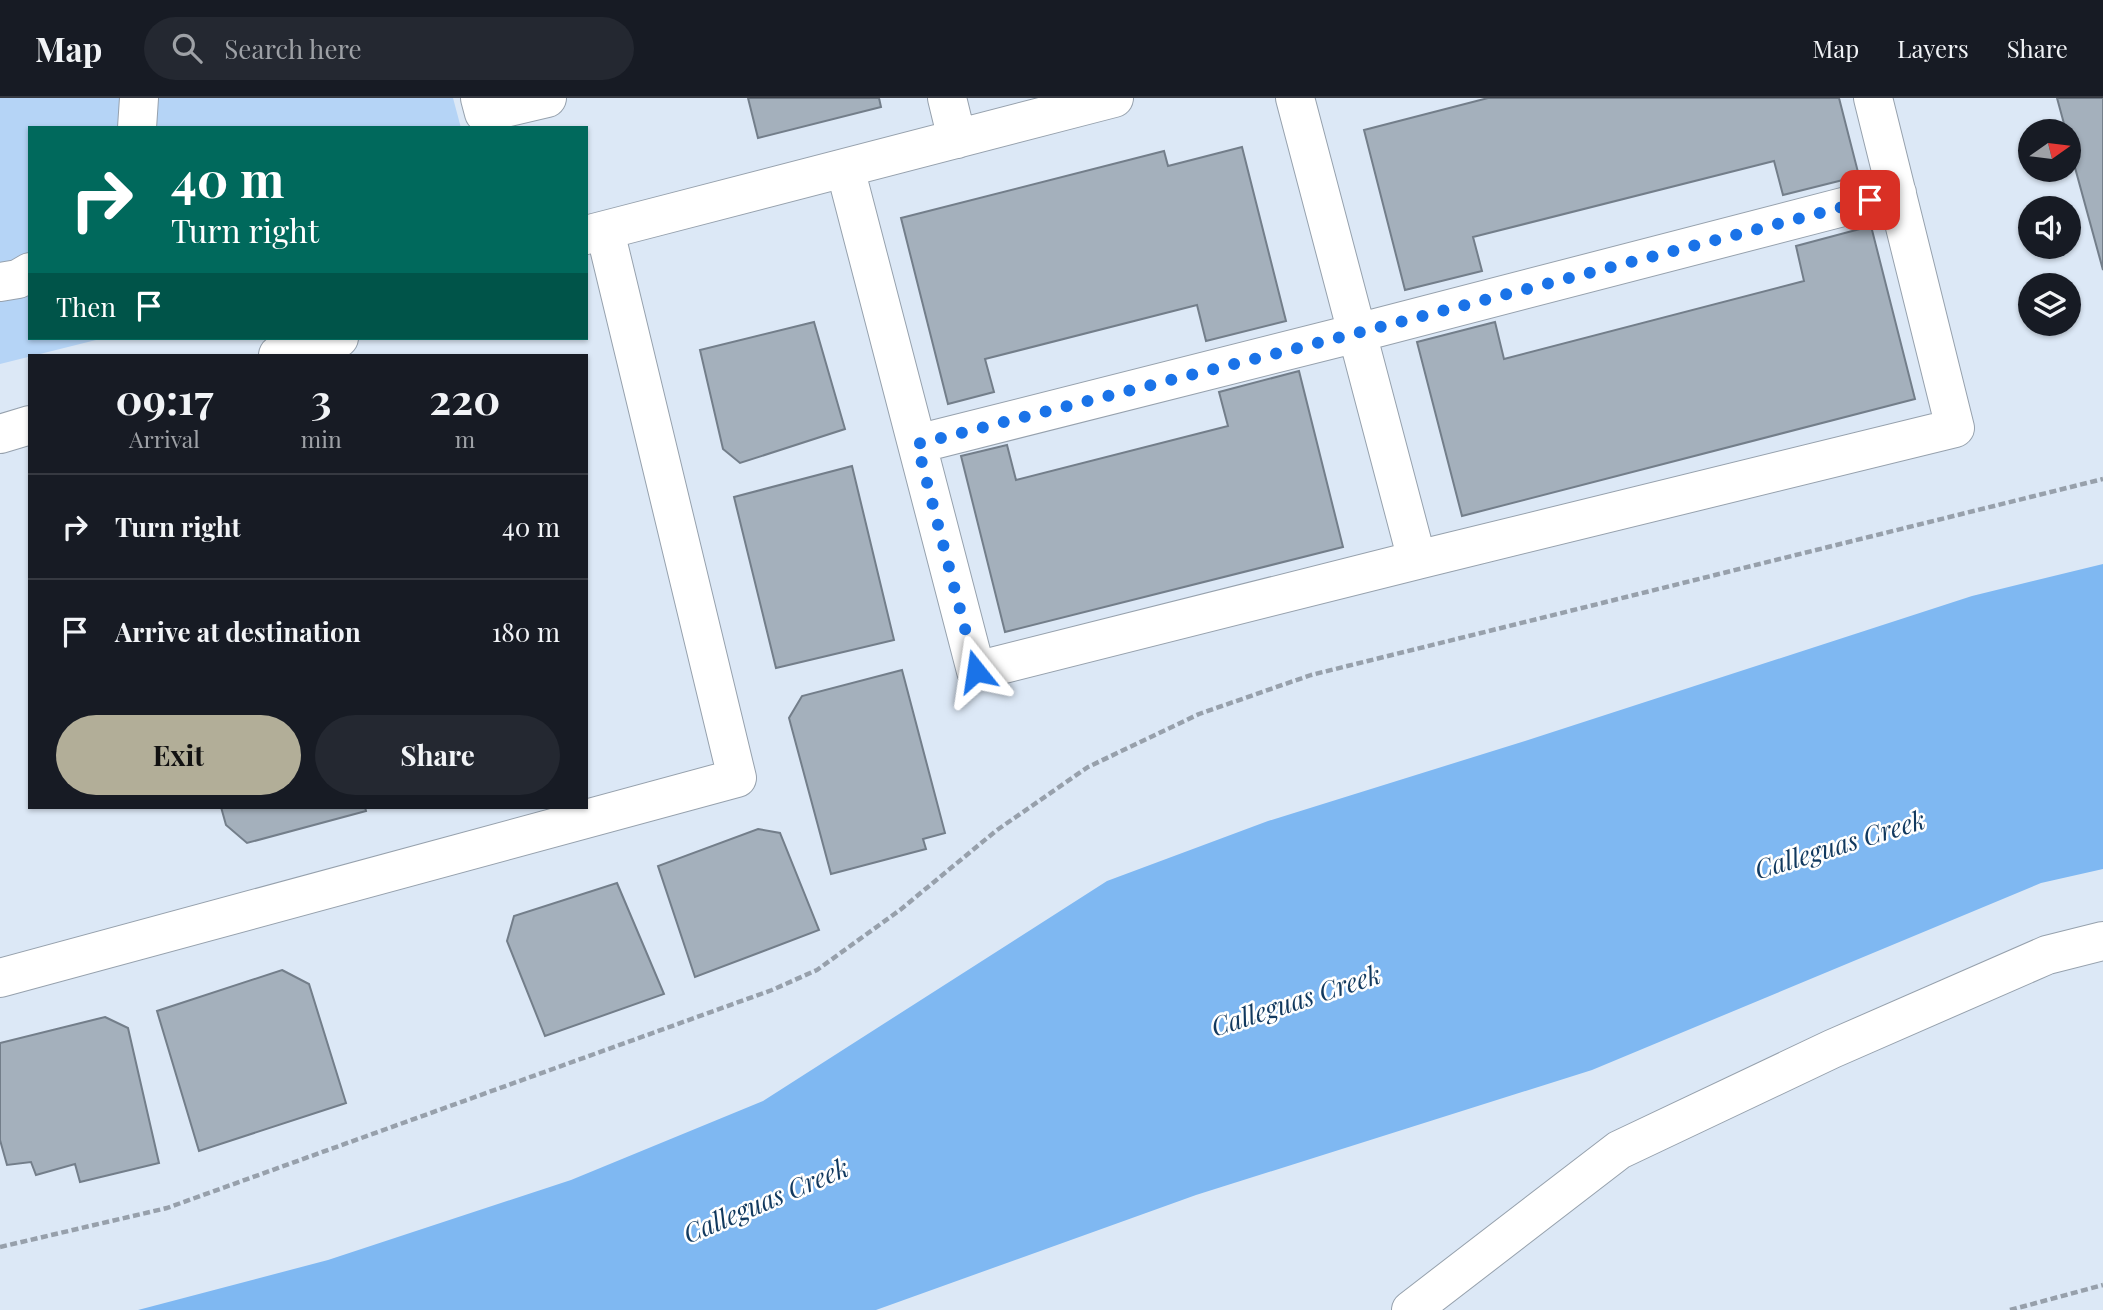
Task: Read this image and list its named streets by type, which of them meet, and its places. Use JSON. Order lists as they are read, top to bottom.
{
  "water": ["Calleguas Creek"],
  "north": "right",
  "page": {
    "header": "Map",
    "search": "Search here",
    "nav": ["Map", "Layers", "Share"],
    "turn": ["40 m", "Turn right"],
    "then": "Then",
    "eta": [
      "09:17",
      "Arrival",
      "3",
      "min",
      "220",
      "m"
    ],
    "list": [
      {
        "name": "Turn right",
        "value": "40 m"
      },
      {
        "name": "Arrive at destination",
        "value": "180 m"
      }
    ],
    "buttons": ["Exit", "Share"]
  }
}
